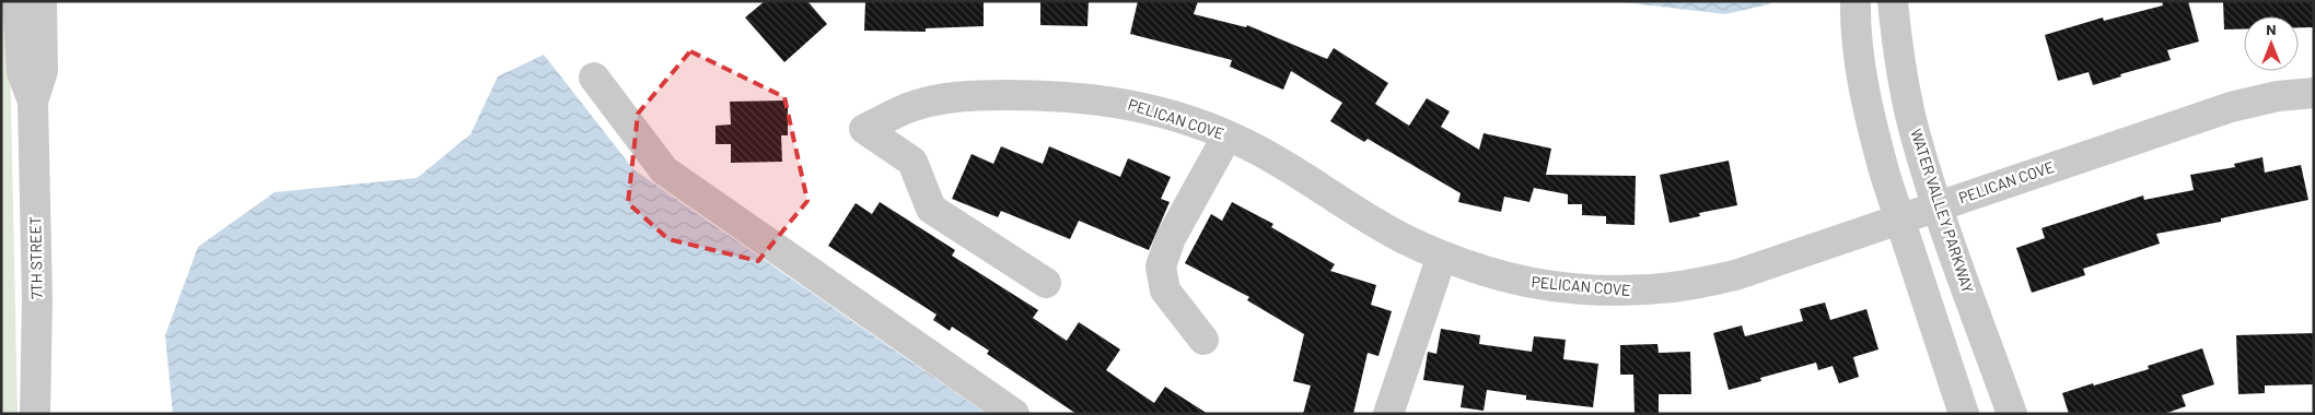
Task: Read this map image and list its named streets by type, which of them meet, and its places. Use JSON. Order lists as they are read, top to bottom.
{
  "streets": {
    "street": ["PELICAN COVE", "WATER VALLEY PARKWAY", "7TH STREET"]
  },
  "crossings": [
    ["PELICAN COVE", "WATER VALLEY PARKWAY"]
  ],
  "north": "top"
}
